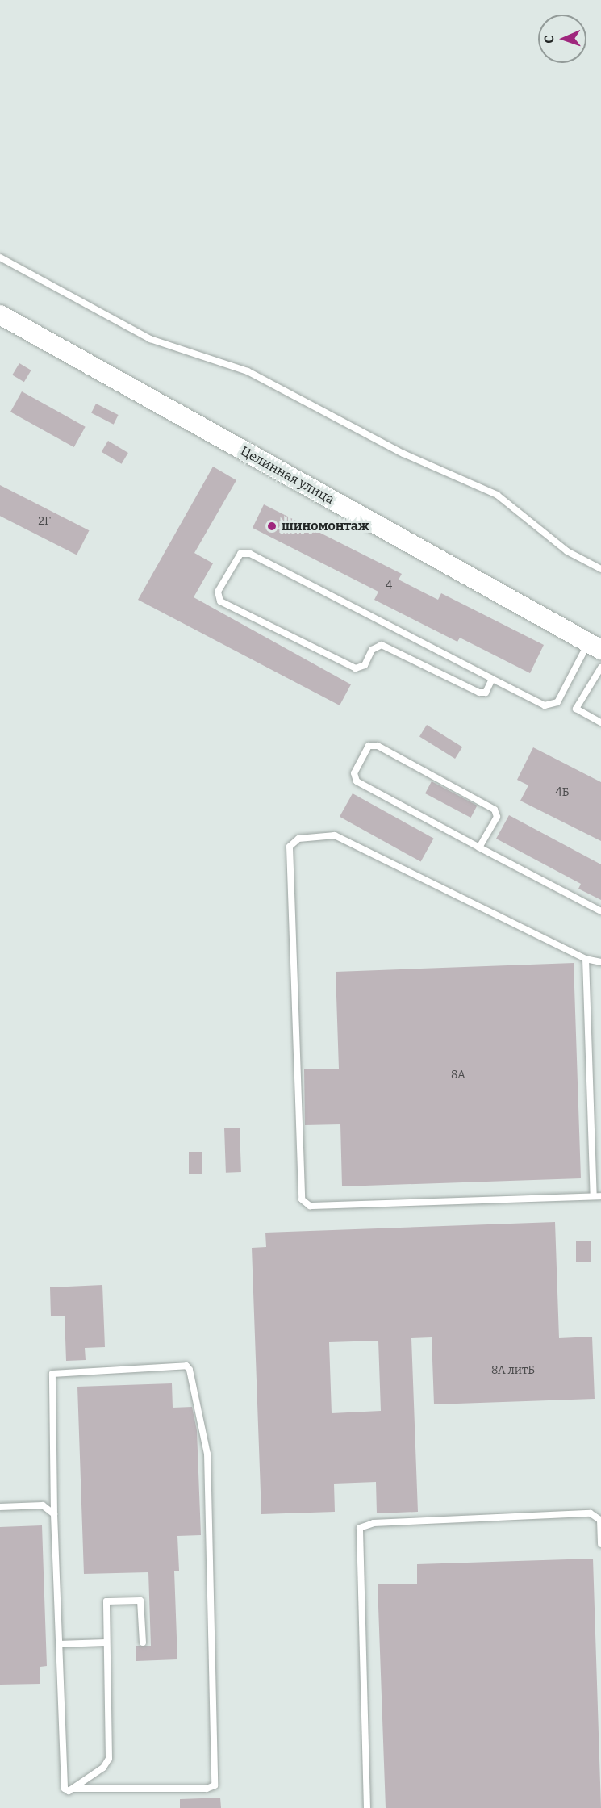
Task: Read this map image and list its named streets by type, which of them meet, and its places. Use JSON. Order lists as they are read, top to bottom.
{
  "streets": {
    "main road": ["Целинная улица"]
  },
  "places": ["шиномонтаж"],
  "house_numbers": [
    "2Г",
    "4",
    "4Б",
    "8А",
    "8А литБ"
  ],
  "north": "left"
}
